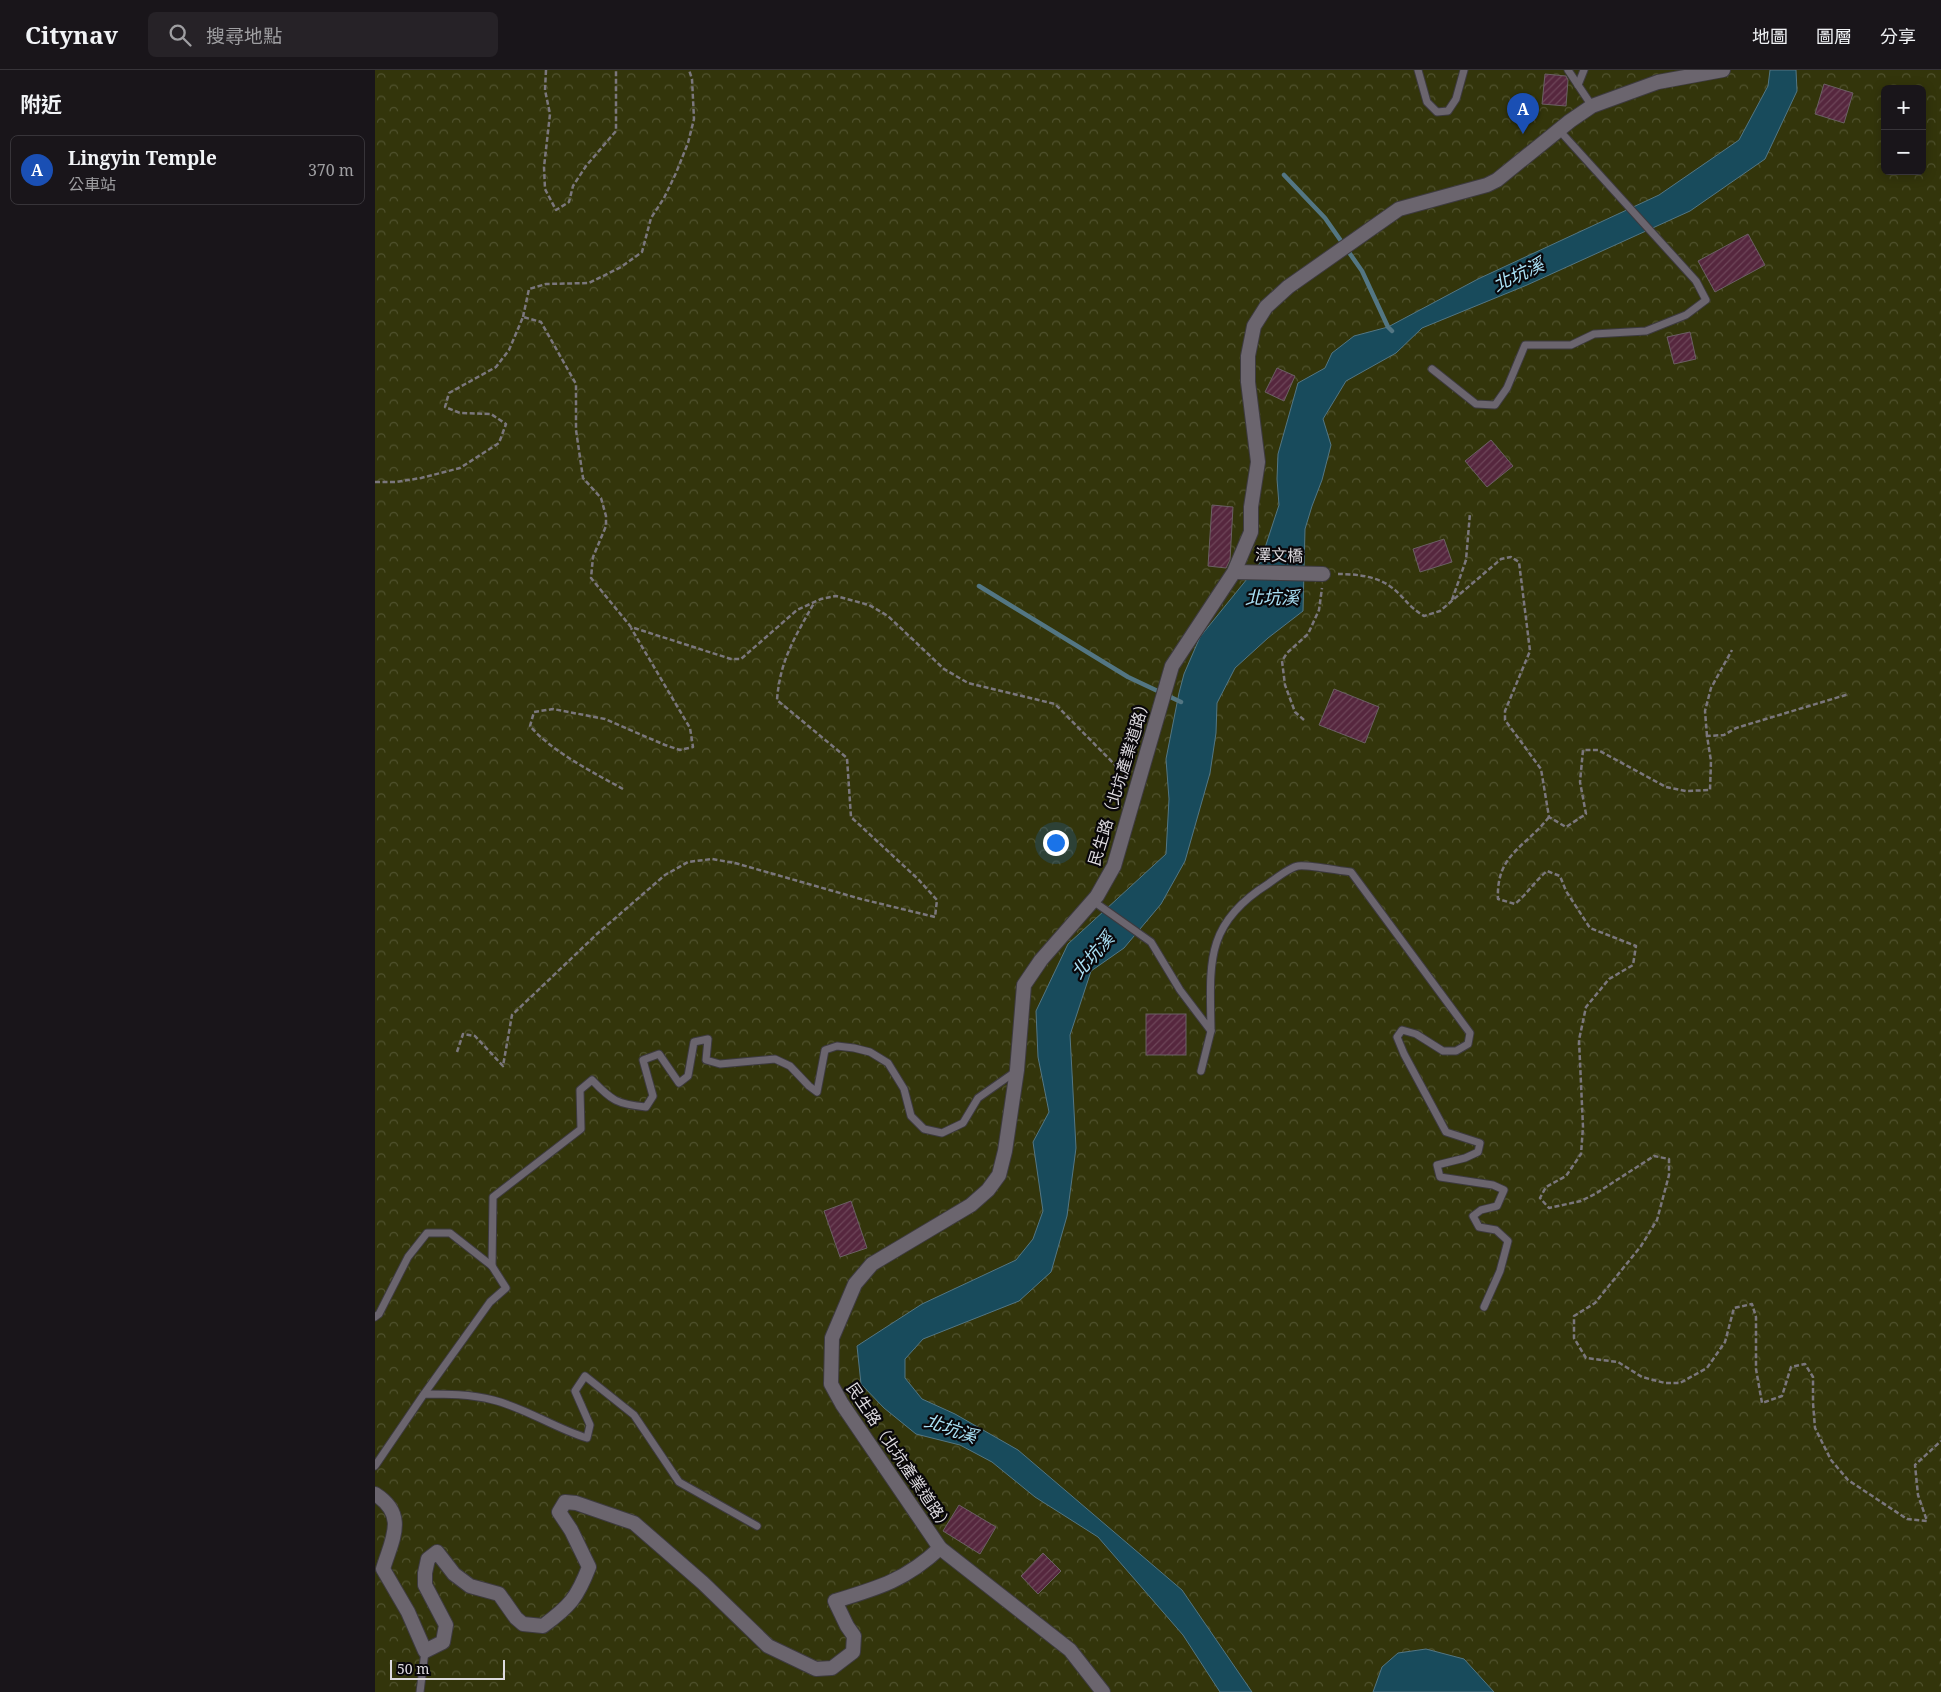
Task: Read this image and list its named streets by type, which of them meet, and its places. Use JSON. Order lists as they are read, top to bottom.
{
  "streets": {
    "street": ["澤文橋", "民生路（北坑產業道路）"]
  },
  "water": ["北坑溪"],
  "scale_bar": "50 m",
  "page": {
    "header": "Citynav",
    "search": "搜尋地點",
    "nav": ["地圖", "圖層", "分享"],
    "heading": "附近",
    "map_buttons": ["+", "−"],
    "pins": "A",
    "list": [
      {
        "mark": "A",
        "name": "Lingyin Temple",
        "note": "公車站",
        "value": "370 m"
      }
    ],
    "scale": "50 m"
  }
}
